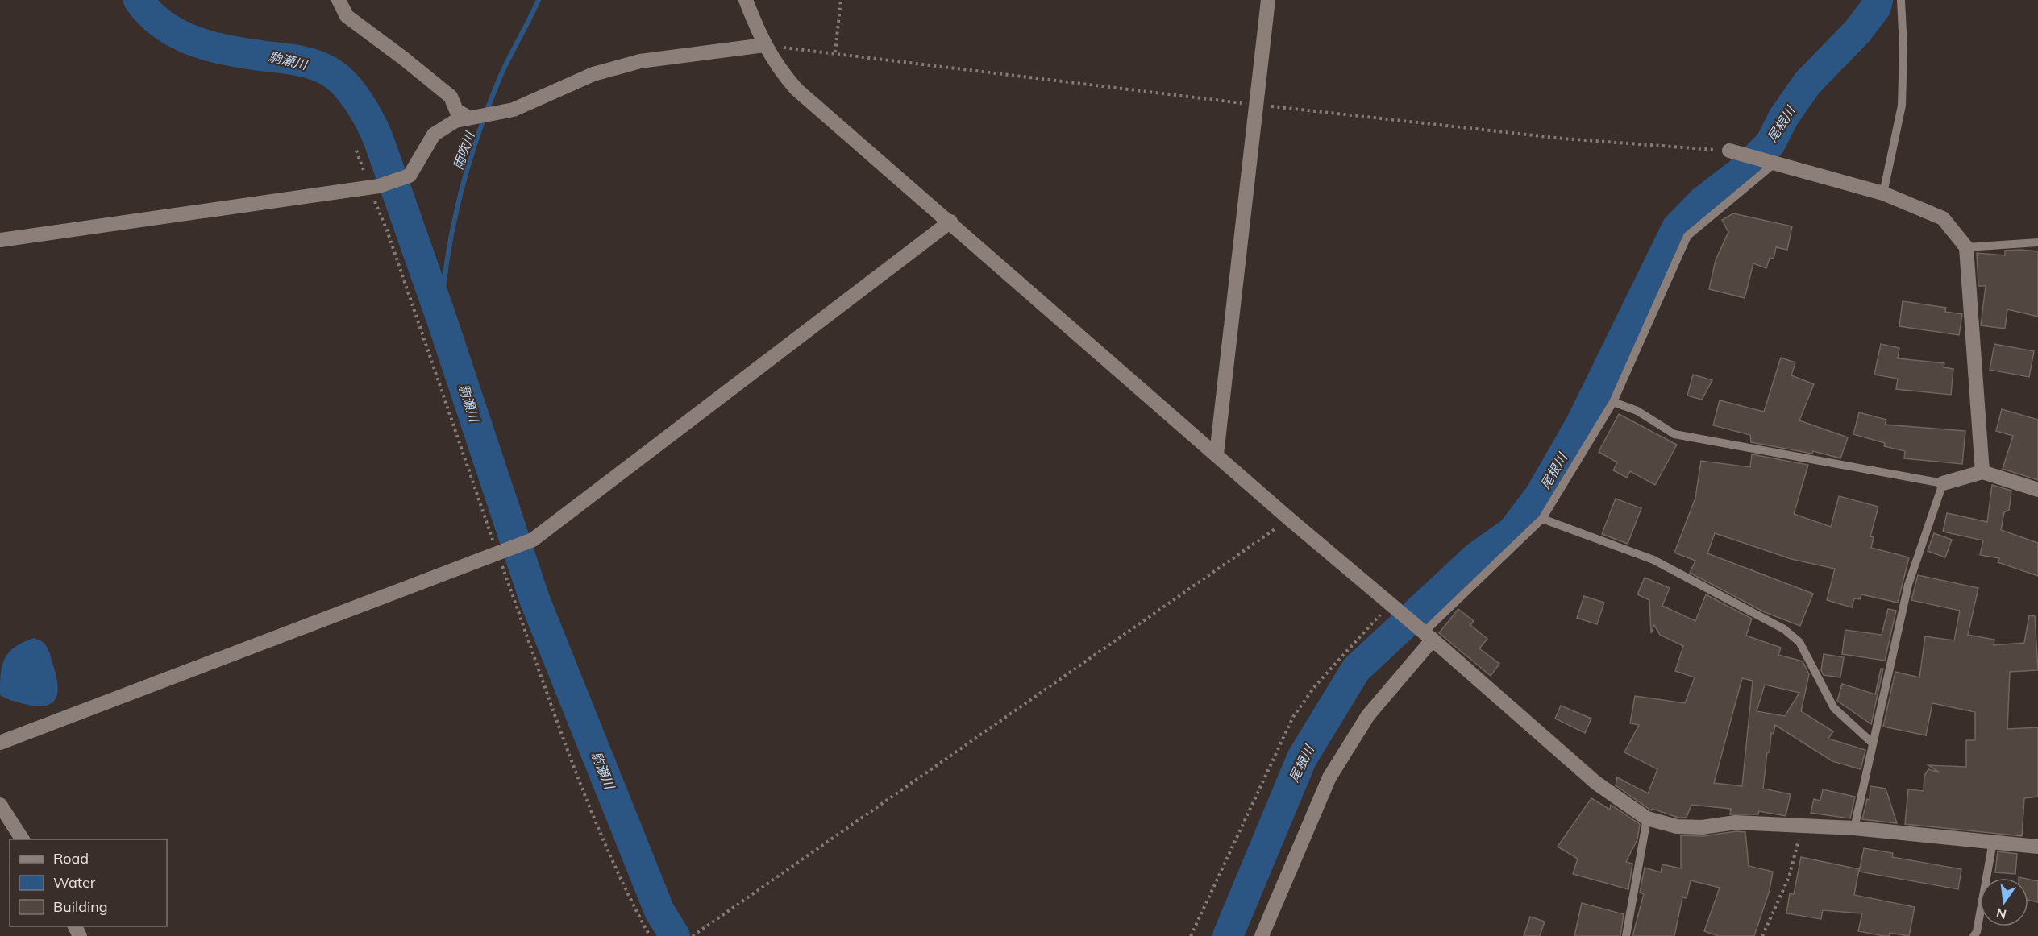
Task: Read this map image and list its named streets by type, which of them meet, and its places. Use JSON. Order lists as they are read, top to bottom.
{
  "water": ["駒瀬川", "尾根川", "雨吹川"],
  "legend": ["Road", "Water", "Building"],
  "north": "bottom"
}
